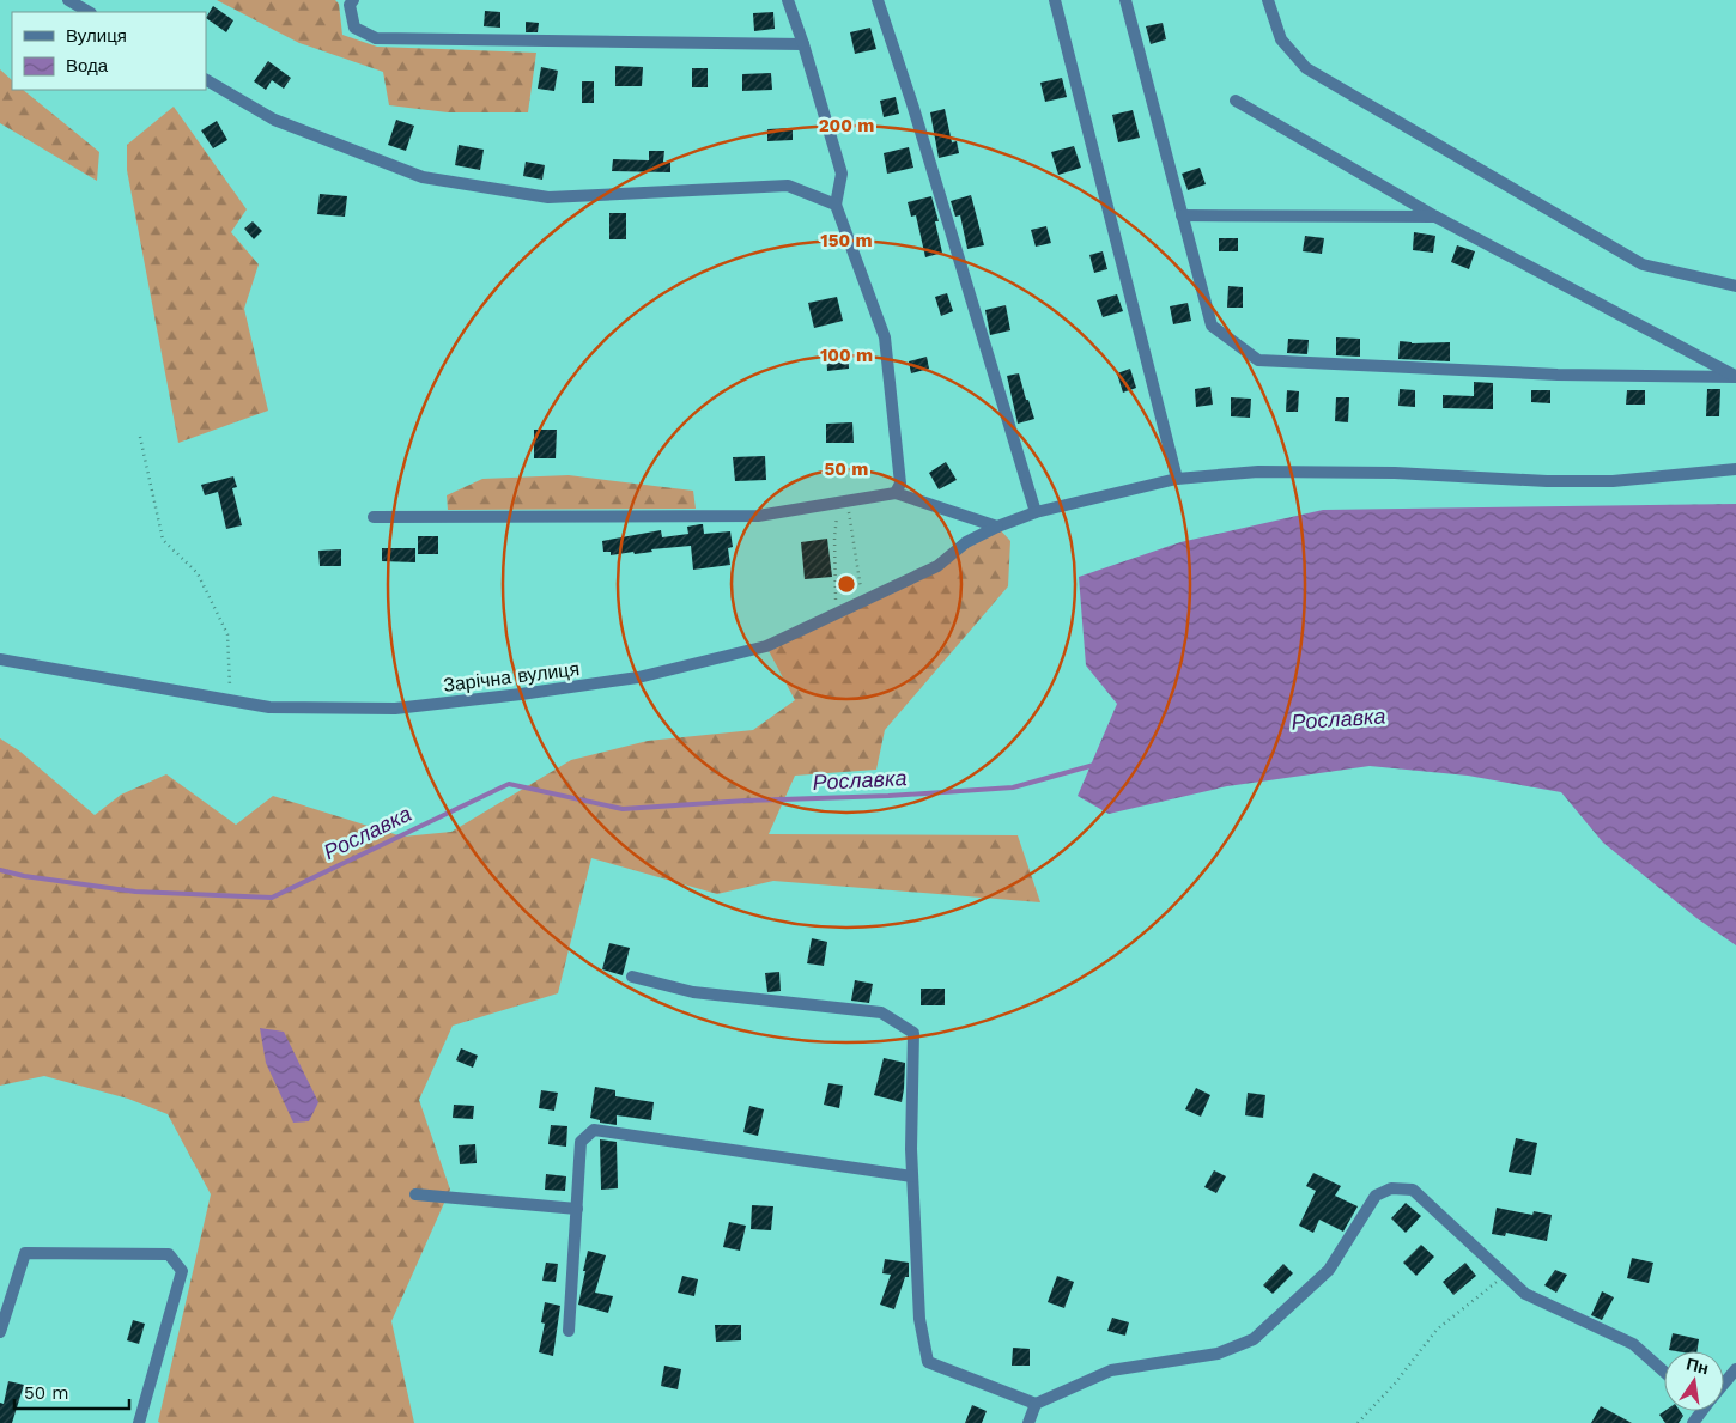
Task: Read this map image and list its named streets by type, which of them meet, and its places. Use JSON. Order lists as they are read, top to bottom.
{
  "streets": {
    "street": ["Зарічна вулиця"]
  },
  "water": ["Рославка"],
  "legend": ["Вулиця", "Вода"],
  "scale_bar": "50 m",
  "north": "top",
  "rings": [
    "200 m",
    "150 m",
    "100 m",
    "50 m"
  ]
}
